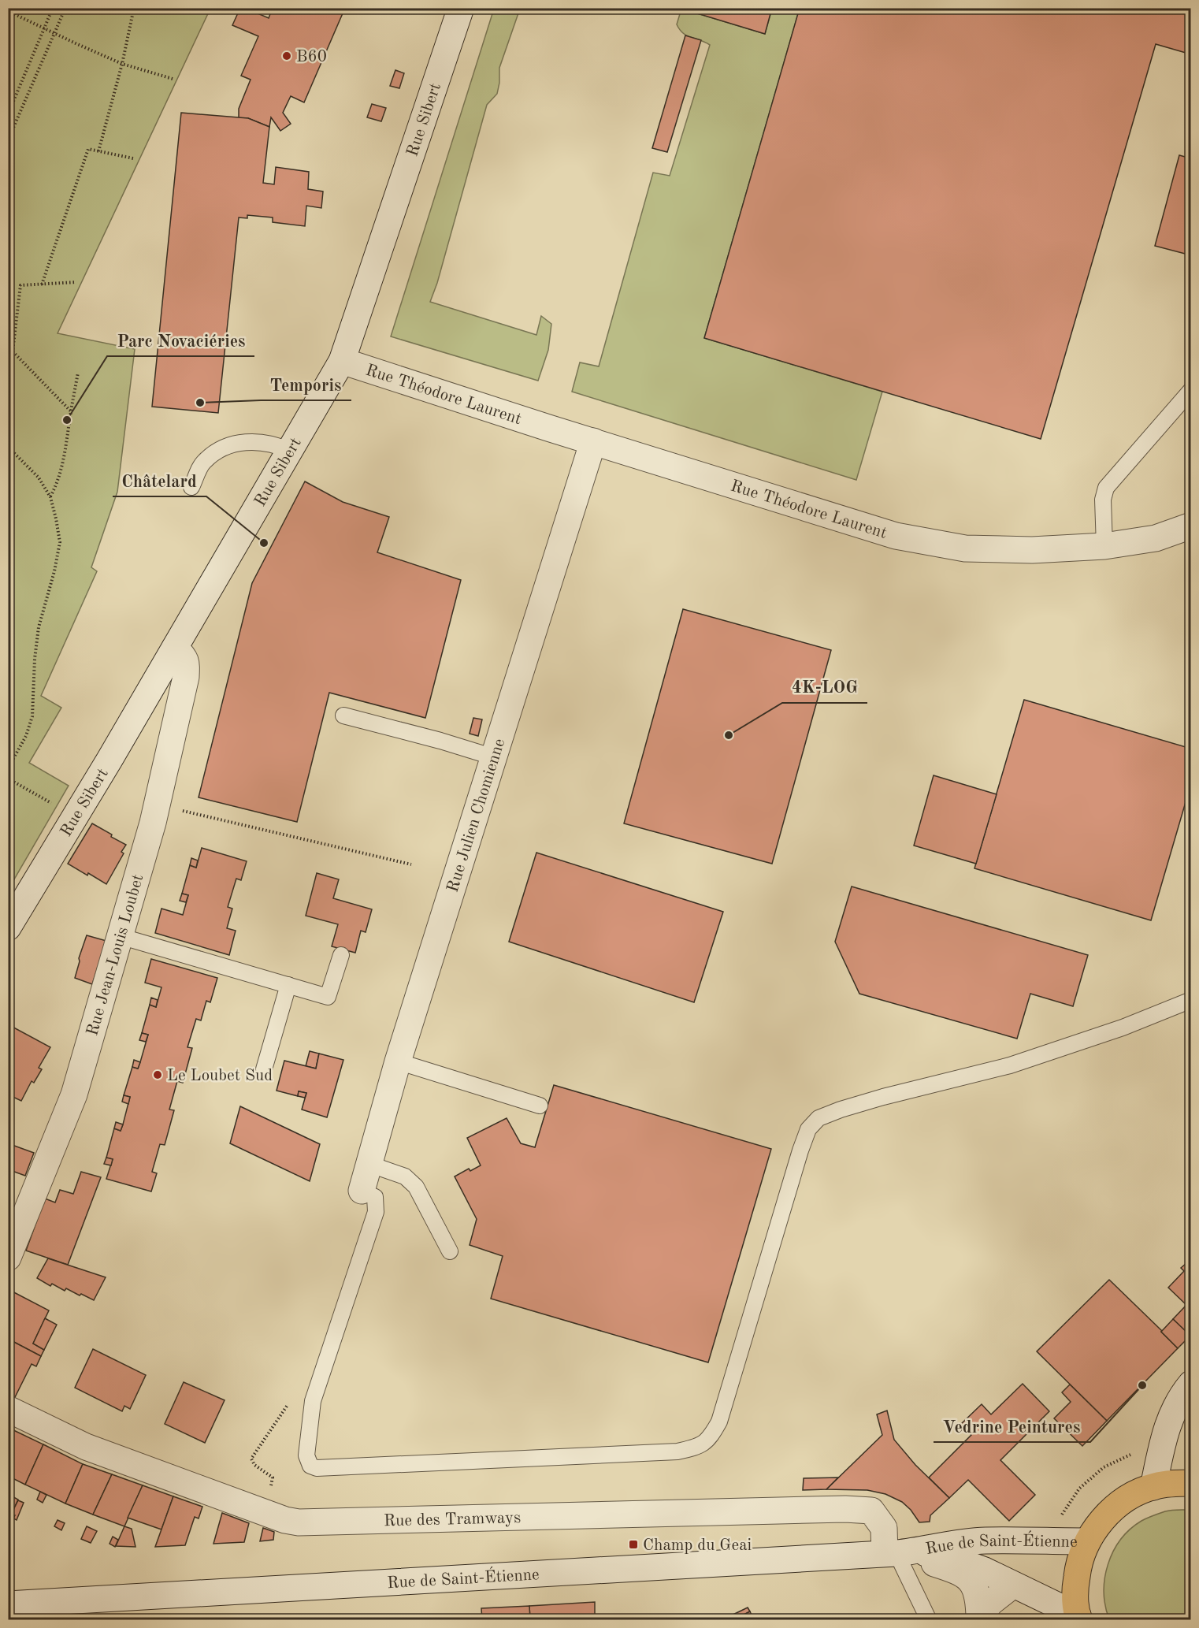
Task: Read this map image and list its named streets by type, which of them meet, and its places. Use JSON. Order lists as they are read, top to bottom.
{
  "streets": {
    "street": [
      "Rue Sibert",
      "Rue Théodore Laurent",
      "Rue Julien Chomienne",
      "Rue Jean-Louis Loubet",
      "Rue des Tramways",
      "Rue de Saint-Étienne"
    ]
  },
  "crossings": [
    ["Rue Sibert", "Rue Théodore Laurent"],
    ["Rue Sibert", "Rue Jean-Louis Loubet"],
    ["Rue Théodore Laurent", "Rue Julien Chomienne"],
    ["Rue des Tramways", "Rue de Saint-Étienne"]
  ],
  "places": {
    "other": [
      "B60",
      "Temporis",
      "Parc Novaciéries",
      "Châtelard",
      "4K-LOG",
      "Le Loubet Sud",
      "Vedrine Peintures"
    ],
    "transit": ["Champ du Geai"]
  }
}
